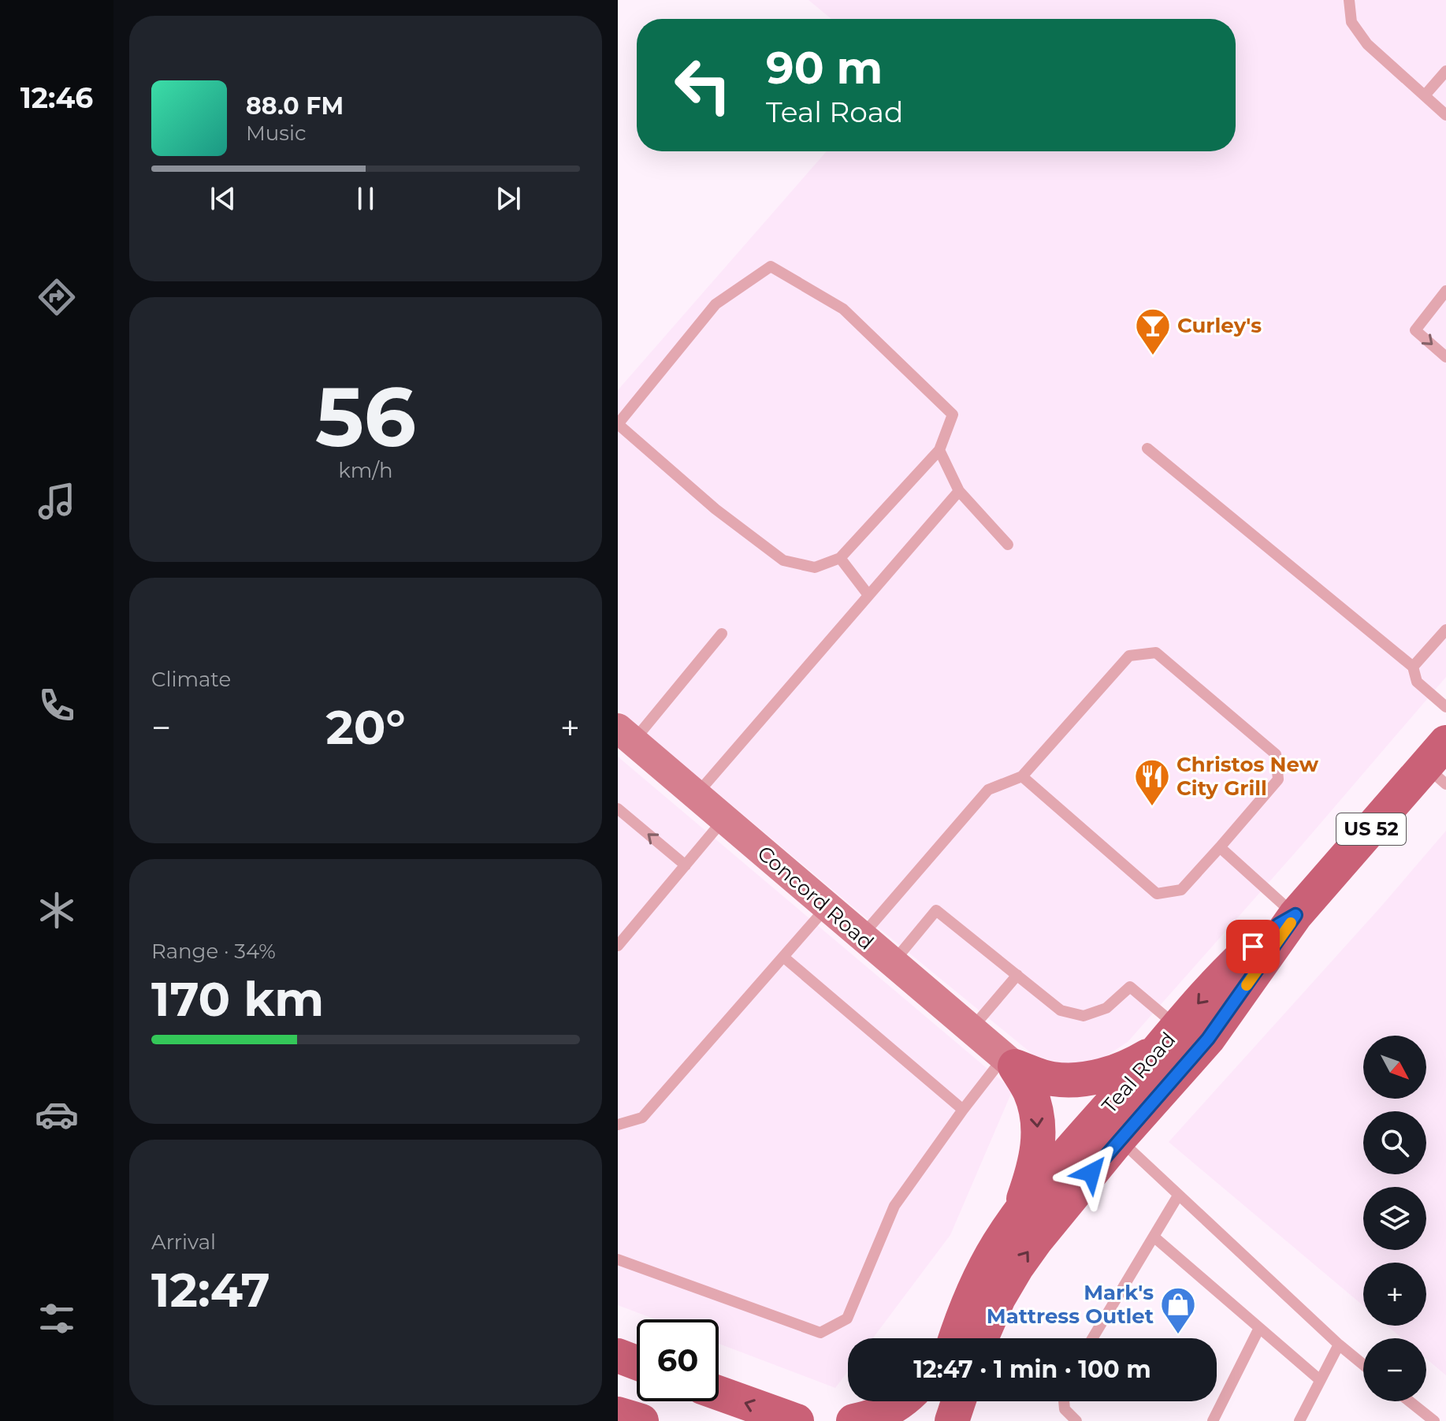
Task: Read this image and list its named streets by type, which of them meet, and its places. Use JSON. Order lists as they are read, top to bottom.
{
  "streets": {
    "main road": ["US 52", "Teal Road"],
    "street": ["Concord Road"]
  },
  "places": {
    "bar": ["Curley's"],
    "restaurant": ["Christos New City Grill"],
    "shop": ["Mark's Mattress Outlet"]
  },
  "north": "bottom right",
  "page": {
    "tabs": "12:46",
    "turn": ["90 m", "Teal Road"],
    "song": ["88.0 FM", "Music"],
    "tile": [
      ["56", "km/h"],
      "Climate",
      ["Range · 34%", "170 km"],
      ["Arrival", "12:47"]
    ],
    "heat": ["−", "20°", "+"],
    "map_buttons": ["+", "−"],
    "limit": "60",
    "trip": "12:47 · 1 min · 100 m"
  }
}
